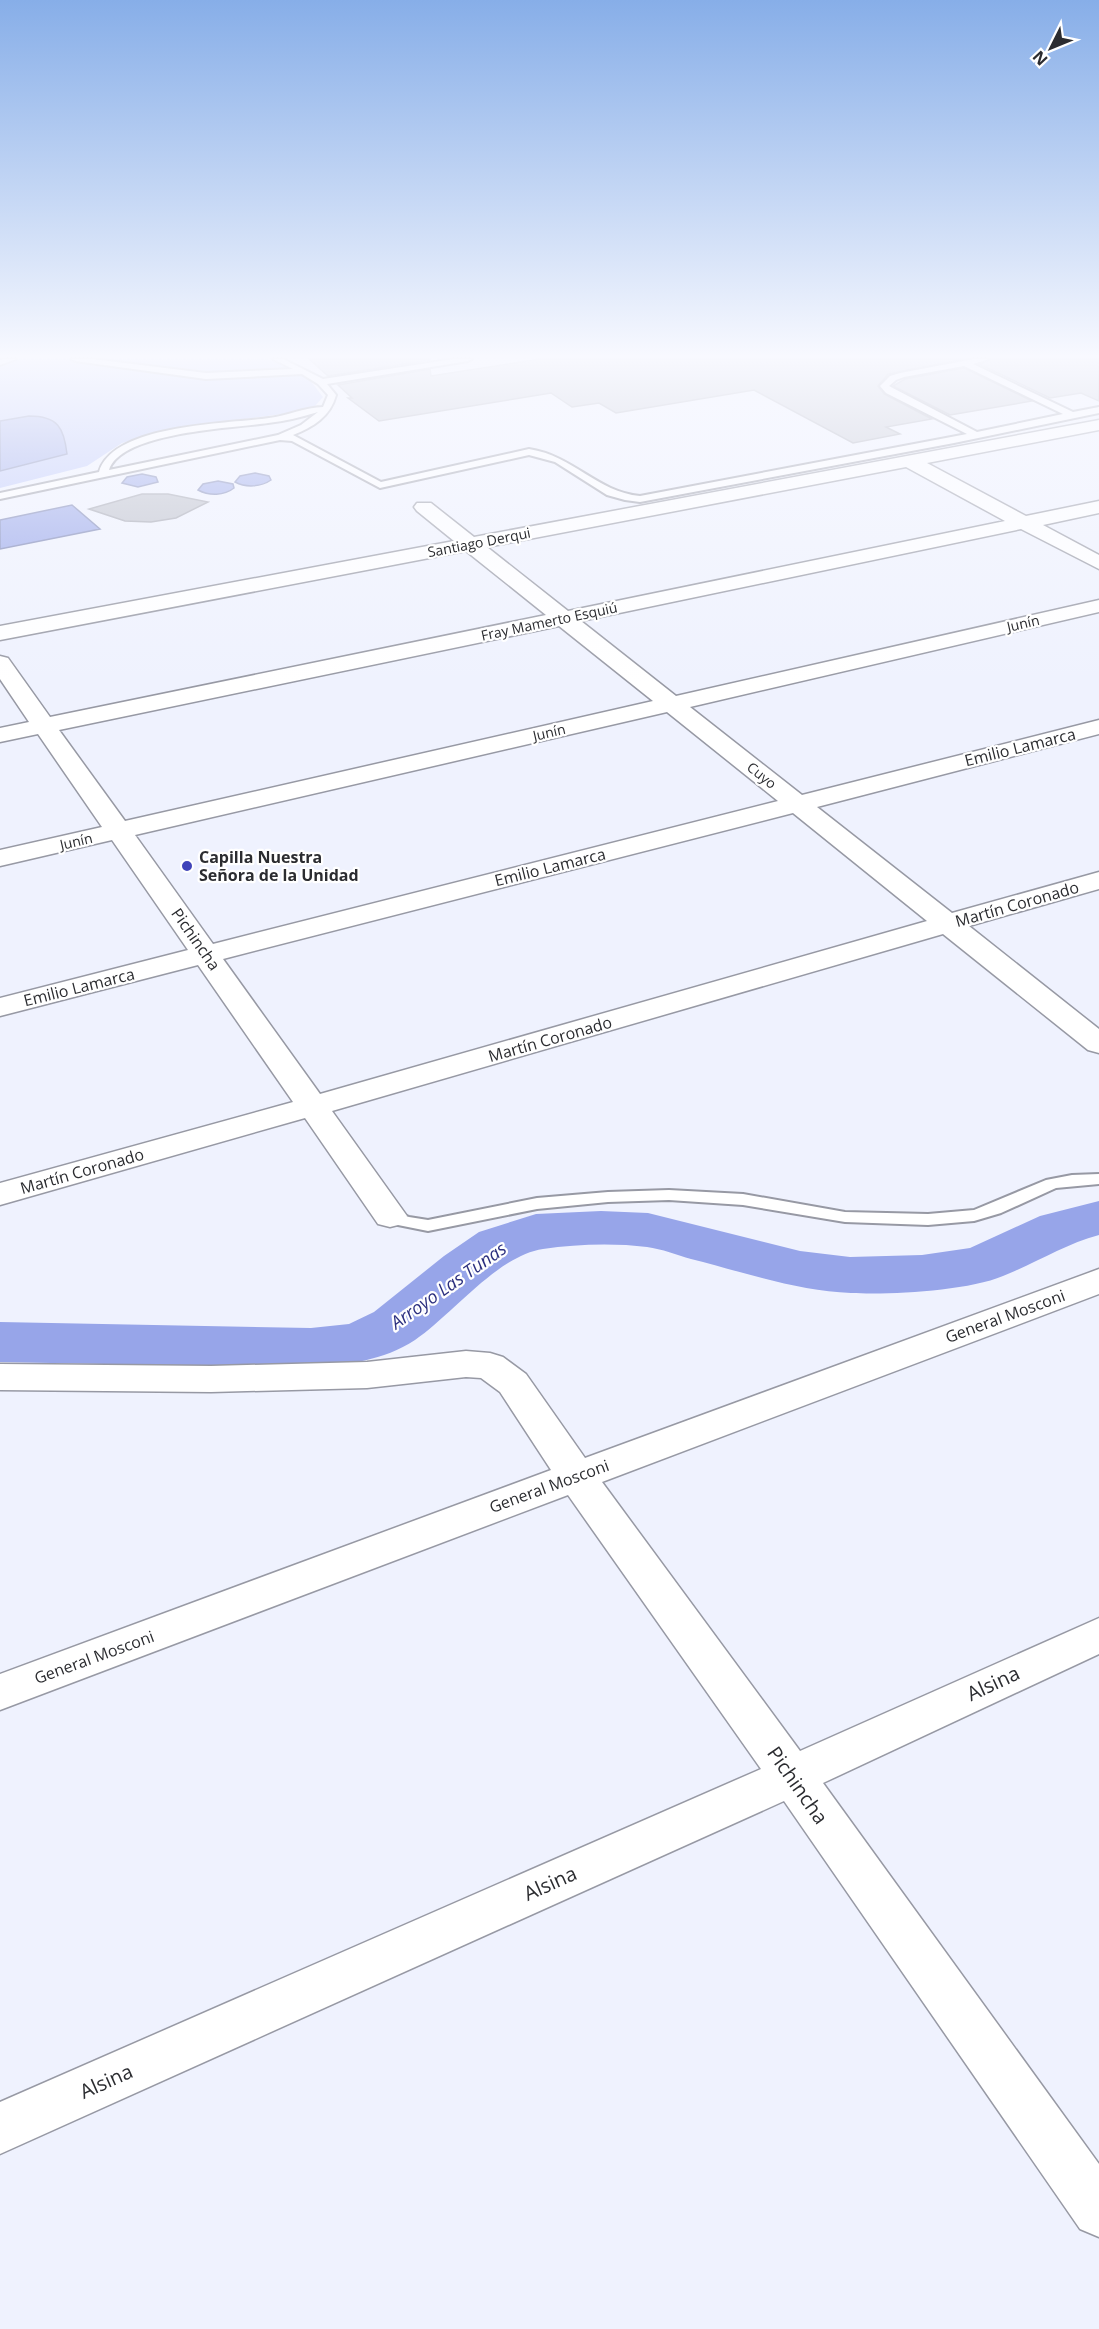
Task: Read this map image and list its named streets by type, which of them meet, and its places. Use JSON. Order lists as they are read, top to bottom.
{
  "streets": {
    "street": [
      "Santiago Derqui",
      "Fray Mamerto Esquiú",
      "Junín",
      "Emilio Lamarca",
      "Cuyo",
      "Martín Coronado",
      "Pichincha",
      "General Mosconi",
      "Alsina"
    ]
  },
  "crossings": [
    ["Santiago Derqui", "Cuyo"],
    ["Fray Mamerto Esquiú", "Cuyo"],
    ["Fray Mamerto Esquiú", "Pichincha"],
    ["Junín", "Cuyo"],
    ["Junín", "Pichincha"],
    ["Emilio Lamarca", "Cuyo"],
    ["Emilio Lamarca", "Pichincha"],
    ["Cuyo", "Martín Coronado"],
    ["Martín Coronado", "Pichincha"],
    ["Pichincha", "General Mosconi"],
    ["Pichincha", "Alsina"]
  ],
  "water": ["Arroyo Las Tunas"],
  "places": ["Capilla Nuestra Señora de la Unidad"],
  "north": "bottom left"
}
